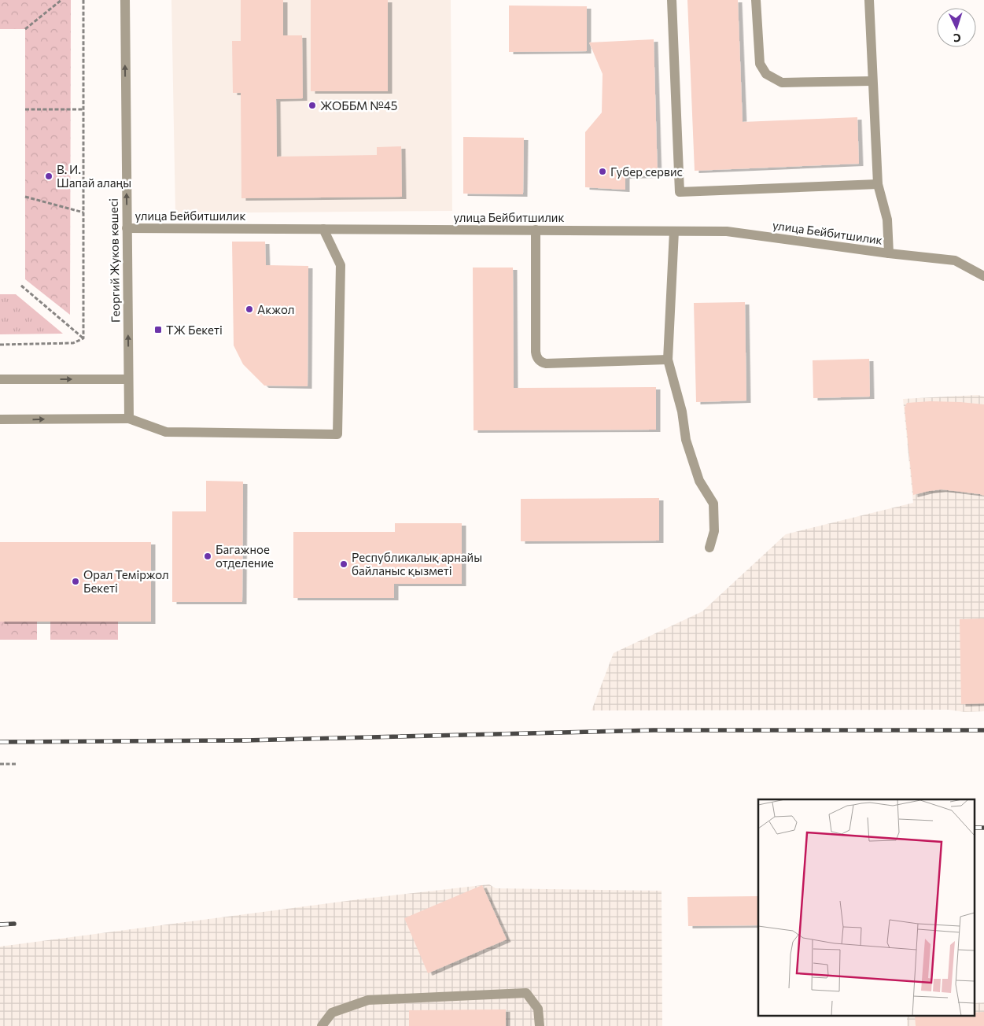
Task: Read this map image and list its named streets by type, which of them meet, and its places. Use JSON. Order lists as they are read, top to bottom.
{
  "streets": {
    "street": ["улица Бейбитшилик", "Георгий Жуков көшесі"]
  },
  "crossings": [
    ["улица Бейбитшилик", "Георгий Жуков көшесі"]
  ],
  "one_way": ["Георгий Жуков көшесі"],
  "places": {
    "other": [
      "ЖОББМ №45",
      "Губер сервис",
      "В. И. Шапай алаңы",
      "Акжол",
      "Багажное отделение",
      "Республикалық арнайы байланыс қызметі",
      "Орал Теміржол Бекеті"
    ],
    "transit": ["ТЖ Бекеті"]
  },
  "north": "bottom"
}
